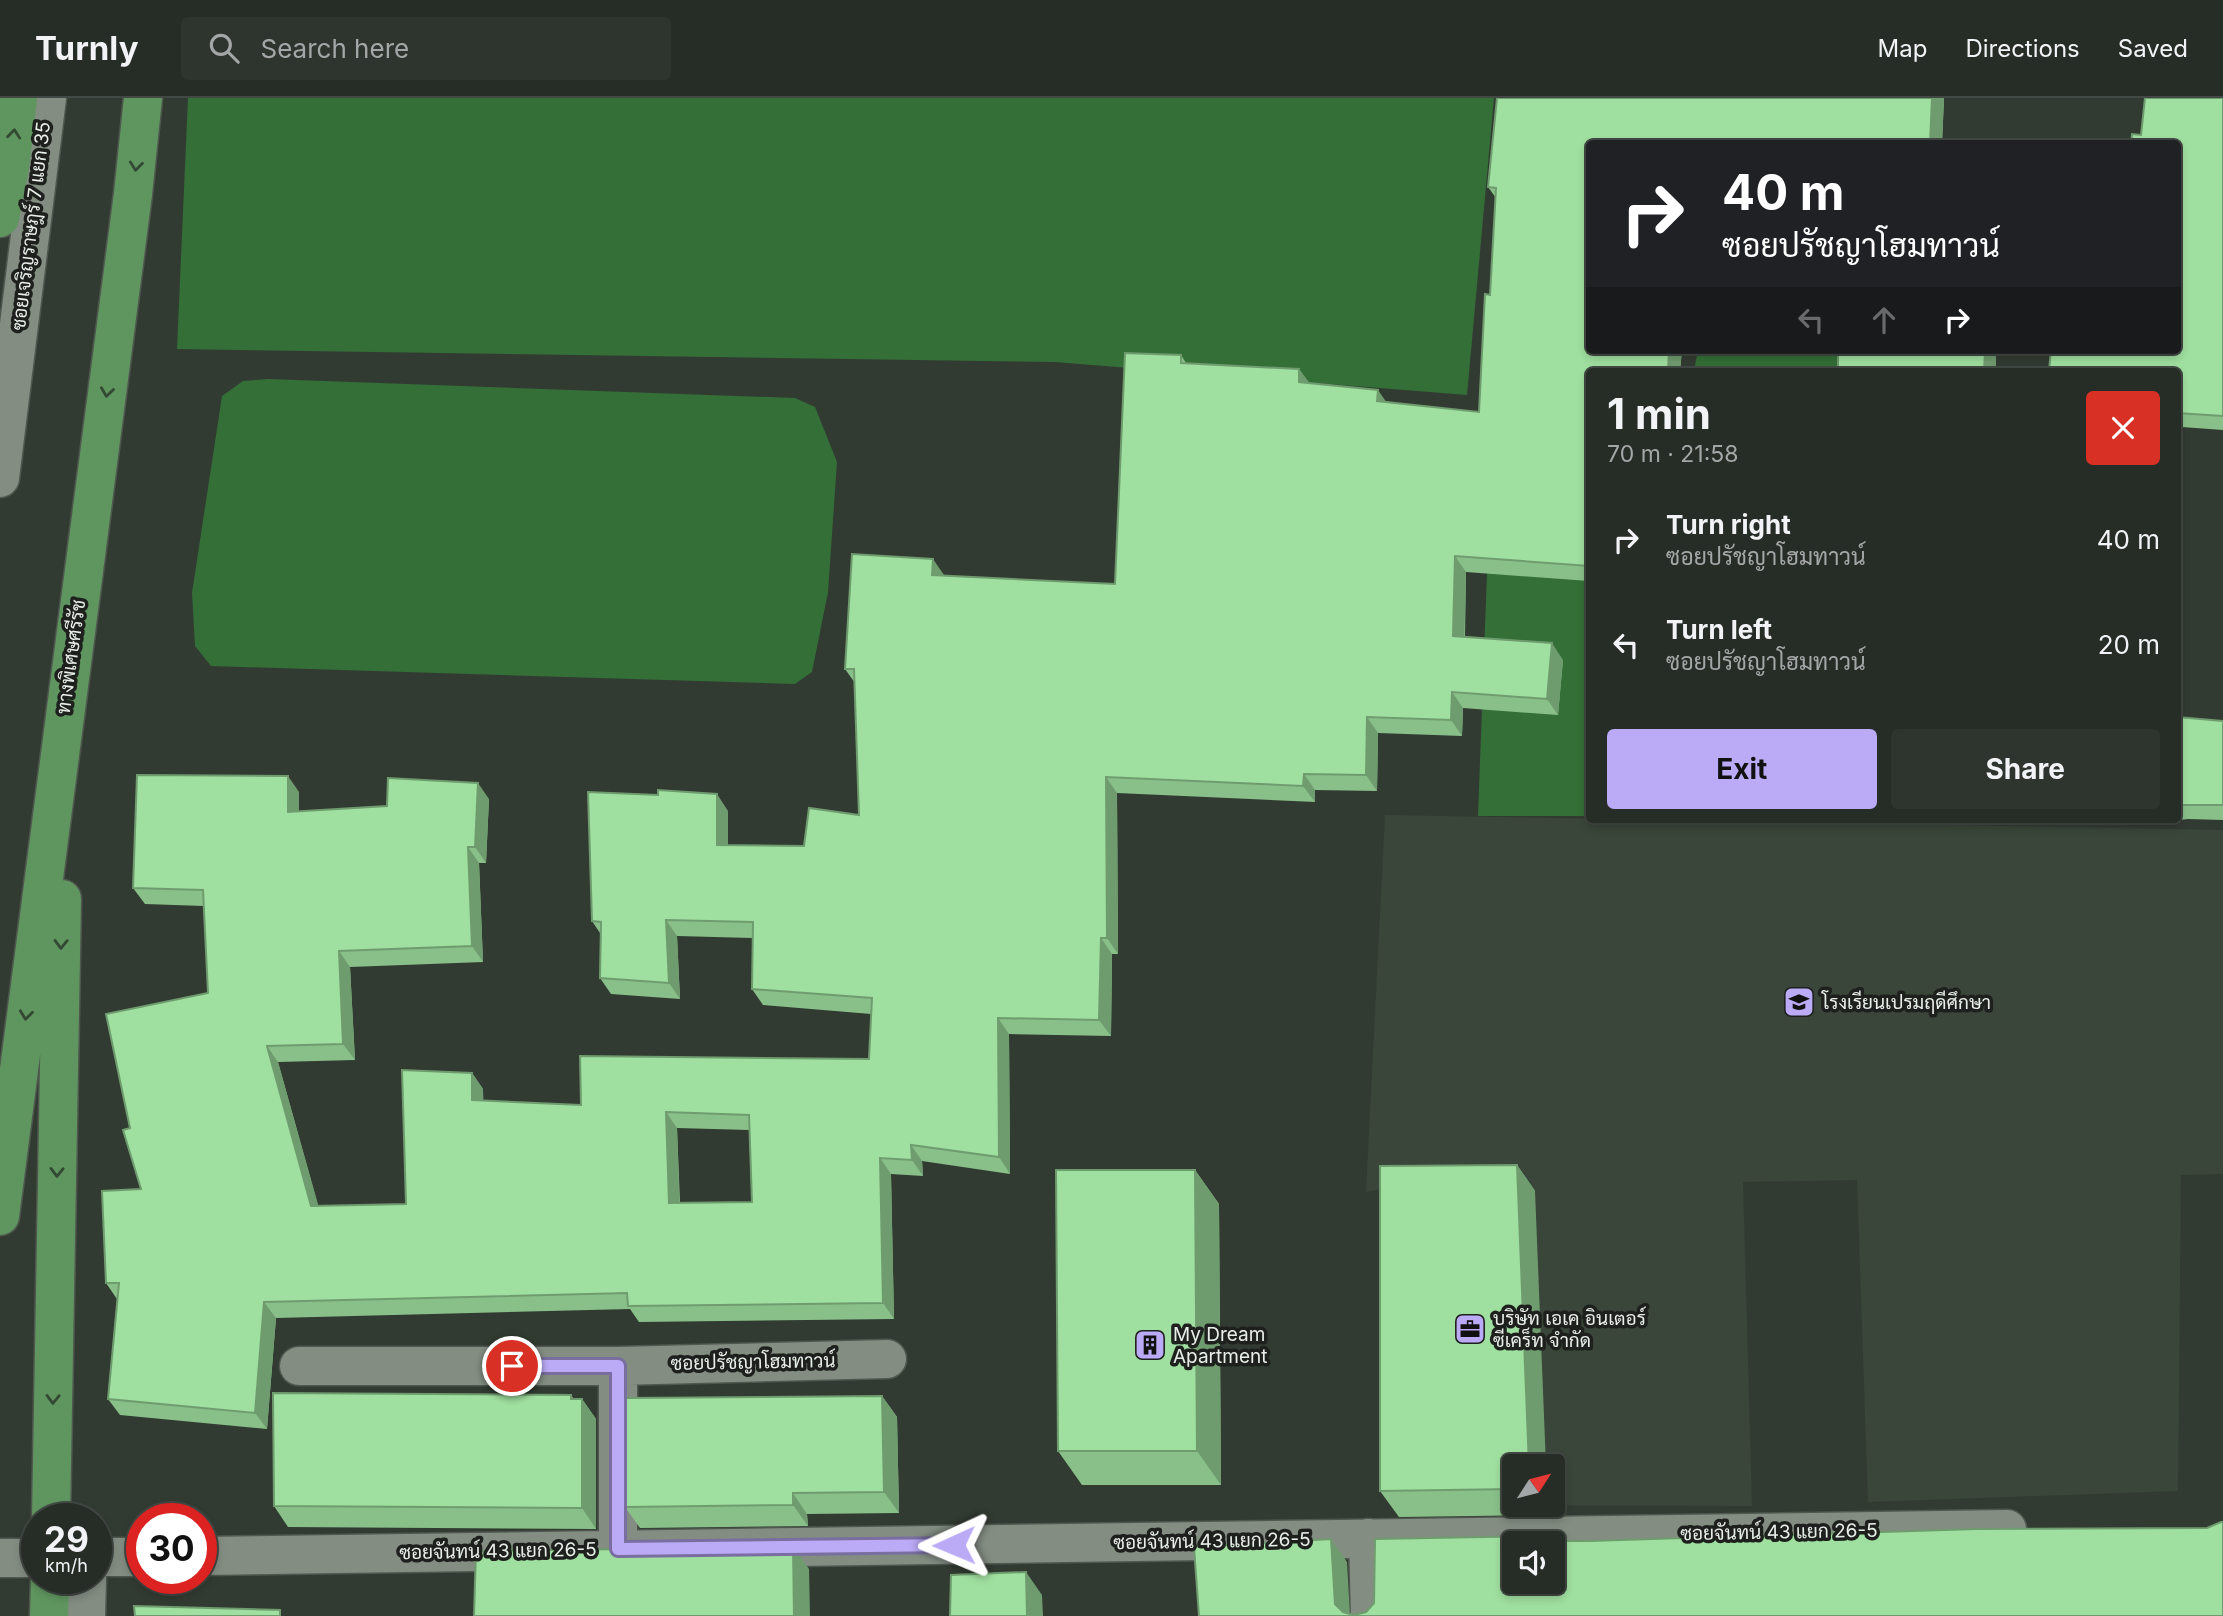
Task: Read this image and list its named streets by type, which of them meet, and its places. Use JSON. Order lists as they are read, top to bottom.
{
  "streets": {
    "highway": ["ทางพิเศษศรีรัช"],
    "street": ["ซอยเจริญราษฎร์ 7 แยก 35", "ซอยปรัชญาโฮมทาวน์", "ซอยจันทน์ 43 แยก 26-5"]
  },
  "places": {
    "school or university": ["โรงเรียนเปรมฤดีศึกษา"],
    "office": ["บริษัท เอเค อินเตอร์ ซีเคร็ท จำกัด"],
    "building": ["My Dream Apartment"]
  },
  "north": "top right",
  "page": {
    "header": "Turnly",
    "search": "Search here",
    "nav": ["Map", "Directions", "Saved"],
    "turn": ["40 m", "ซอยปรัชญาโฮมทาวน์"],
    "heading": ["1 min", "70 m · 21:58"],
    "list": [
      {
        "name": "Turn right",
        "note": "ซอยปรัชญาโฮมทาวน์",
        "value": "40 m"
      },
      {
        "name": "Turn left",
        "note": "ซอยปรัชญาโฮมทาวน์",
        "value": "20 m"
      }
    ],
    "buttons": ["Exit", "Share"],
    "speed": "29 km/h",
    "limit": "30"
  }
}
